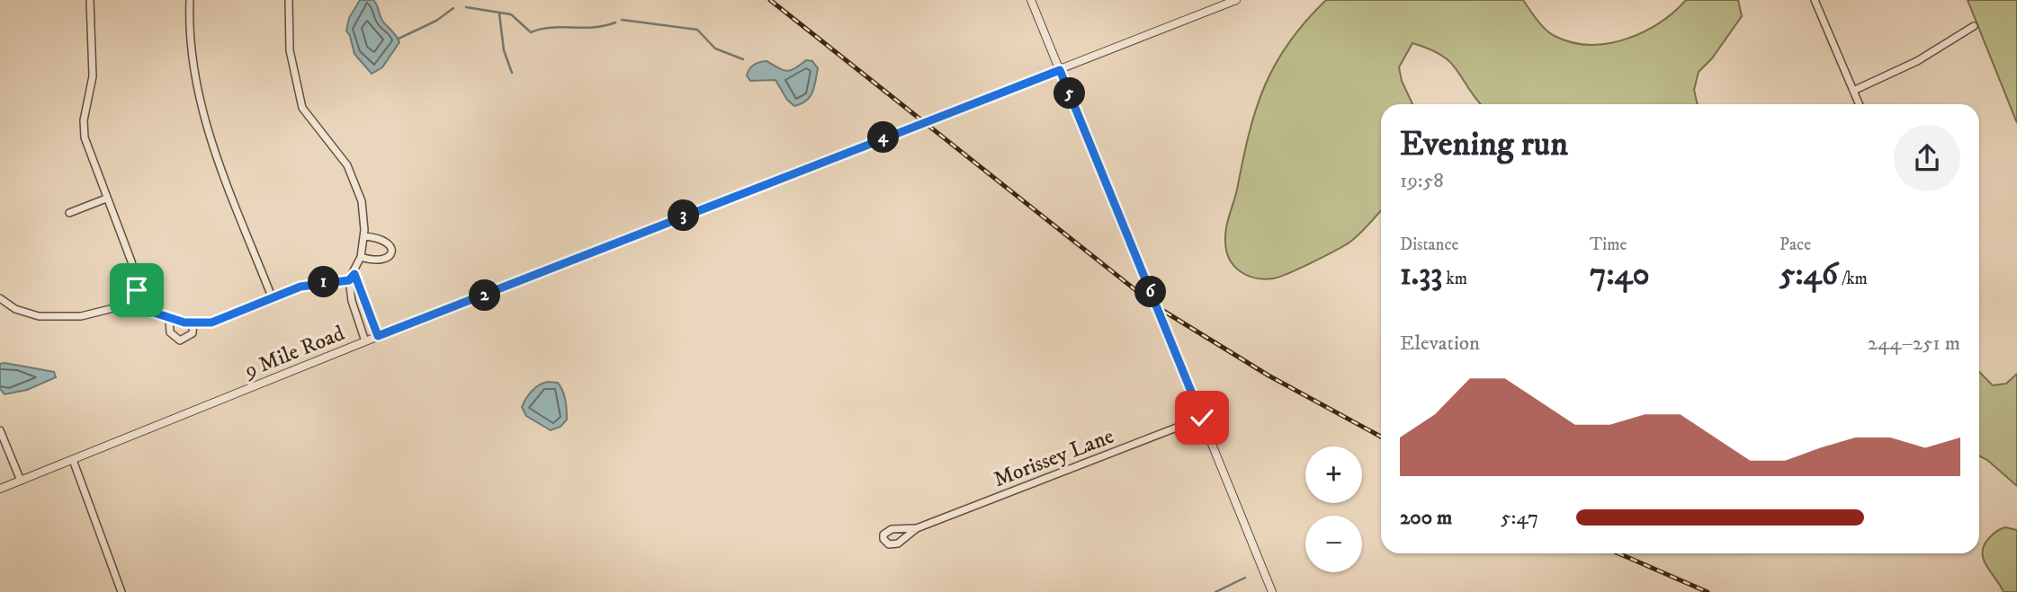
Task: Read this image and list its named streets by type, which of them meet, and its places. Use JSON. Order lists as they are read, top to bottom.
{
  "streets": {
    "street": ["9 Mile Road", "Morissey Lane"]
  },
  "page": {
    "pins": [
      "5",
      "4",
      "3",
      "1",
      "6",
      "2"
    ],
    "heading": ["Evening run", "19:58"],
    "stats": [
      ["Distance", "1.33 km"],
      ["Time", "7:40"],
      ["Pace", "5:46 /km"]
    ],
    "chart": ["Elevation", "244–251 m"],
    "map_buttons": ["+", "−"],
    "list": [
      {
        "name": "200 m",
        "note": "5:47"
      }
    ]
  }
}
